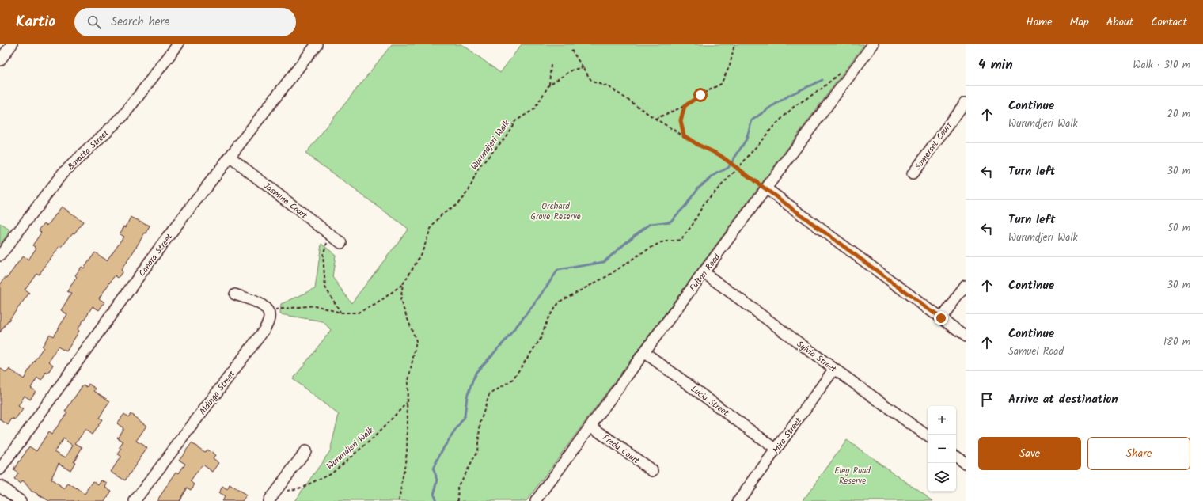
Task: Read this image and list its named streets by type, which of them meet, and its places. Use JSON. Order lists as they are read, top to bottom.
{
  "streets": {
    "street": [
      "Somerset Court",
      "Baratta Street",
      "Jasmine Court",
      "Canora Street",
      "Fulton Road",
      "Sylvia Street",
      "Aldinga Street",
      "Lucia Street",
      "Mira Street",
      "Freda Court"
    ],
    "path": ["Wurundjeri Walk"]
  },
  "crossings": [
    ["Jasmine Court", "Canora Street"],
    ["Fulton Road", "Sylvia Street"],
    ["Fulton Road", "Lucia Street"],
    ["Fulton Road", "Freda Court"],
    ["Sylvia Street", "Mira Street"],
    ["Lucia Street", "Mira Street"]
  ],
  "parks": ["Orchard Grove Reserve", "Eley Road Reserve"],
  "page": {
    "header": "Kartio",
    "search": "Search here",
    "nav": [
      "Home",
      "Map",
      "About",
      "Contact"
    ],
    "heading": ["4 min", "Walk · 310 m"],
    "list": [
      ["Continue", "Wurundjeri Walk", "20 m"],
      ["Turn left", "30 m"],
      ["Turn left", "Wurundjeri Walk", "50 m"],
      ["Continue", "30 m"],
      ["Continue", "Samuel Road", "180 m"],
      "Arrive at destination"
    ],
    "map_buttons": ["+", "−"],
    "buttons": ["Save", "Share"]
  }
}
